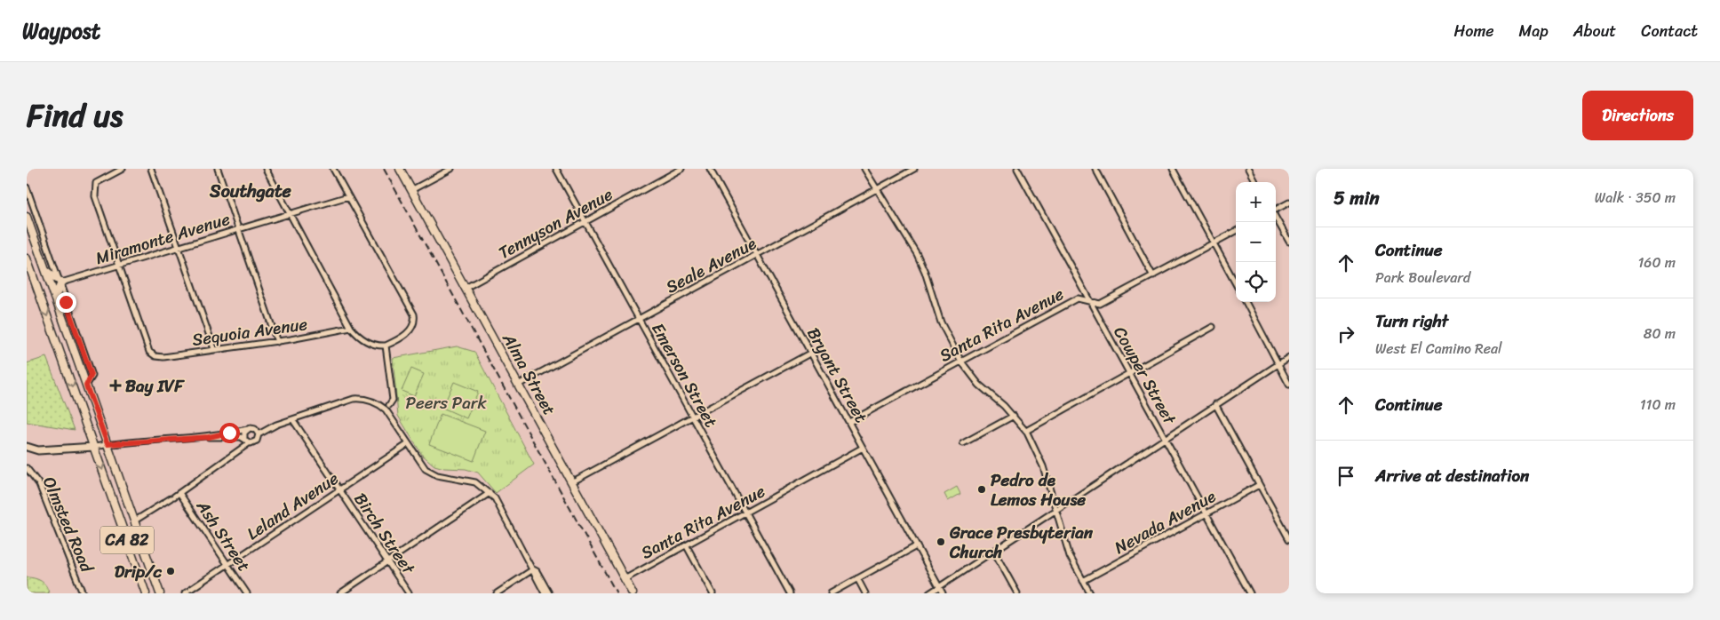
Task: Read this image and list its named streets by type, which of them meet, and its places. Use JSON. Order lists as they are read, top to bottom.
{
  "streets": {
    "main road": ["Alma Street", "CA 82"],
    "street": [
      "Tennyson Avenue",
      "Miramonte Avenue",
      "Seale Avenue",
      "Santa Rita Avenue",
      "Sequoia Avenue",
      "Emerson Street",
      "Bryant Street",
      "Cowper Street",
      "Leland Avenue",
      "Nevada Avenue",
      "Olmsted Road",
      "Birch Street",
      "Ash Street"
    ]
  },
  "crossings": [
    ["Tennyson Avenue", "Alma Street"],
    ["Tennyson Avenue", "Emerson Street"],
    ["Miramonte Avenue", "Sequoia Avenue"],
    ["Seale Avenue", "Alma Street"],
    ["Seale Avenue", "Emerson Street"],
    ["Seale Avenue", "Bryant Street"],
    ["Santa Rita Avenue", "Alma Street"],
    ["Santa Rita Avenue", "Emerson Street"],
    ["Santa Rita Avenue", "Bryant Street"],
    ["Santa Rita Avenue", "Cowper Street"],
    ["Cowper Street", "Nevada Avenue"],
    ["Leland Avenue", "Birch Street"],
    ["Leland Avenue", "Ash Street"]
  ],
  "districts": ["Southgate"],
  "parks": ["Peers Park"],
  "places": {
    "health": ["Bay IVF"],
    "other": ["Pedro de Lemos House", "Grace Presbyterian Church", "Drip/c"]
  },
  "page": {
    "header": "Waypost",
    "nav": [
      "Home",
      "Map",
      "About",
      "Contact"
    ],
    "title": "Find us",
    "buttons": "Directions",
    "heading": ["5 min", "Walk · 350 m"],
    "map_buttons": ["+", "−"],
    "list": [
      ["Continue", "Park Boulevard", "160 m"],
      ["Turn right", "West El Camino Real", "80 m"],
      ["Continue", "110 m"],
      "Arrive at destination"
    ]
  }
}
